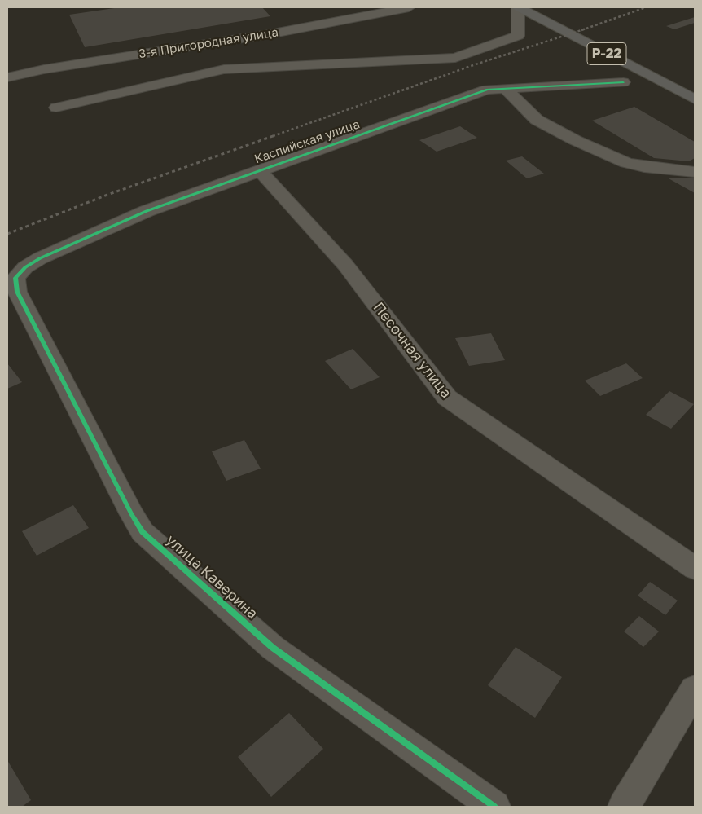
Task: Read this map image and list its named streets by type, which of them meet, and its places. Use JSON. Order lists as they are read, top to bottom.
{
  "streets": {
    "highway": ["Р-22"],
    "street": [
      "3-я Пригородная улица",
      "Каспийская улица",
      "Песочная улица",
      "улица Каверина"
    ]
  },
  "crossings": [
    ["Каспийская улица", "Песочная улица"],
    ["Каспийская улица", "улица Каверина"]
  ]
}
